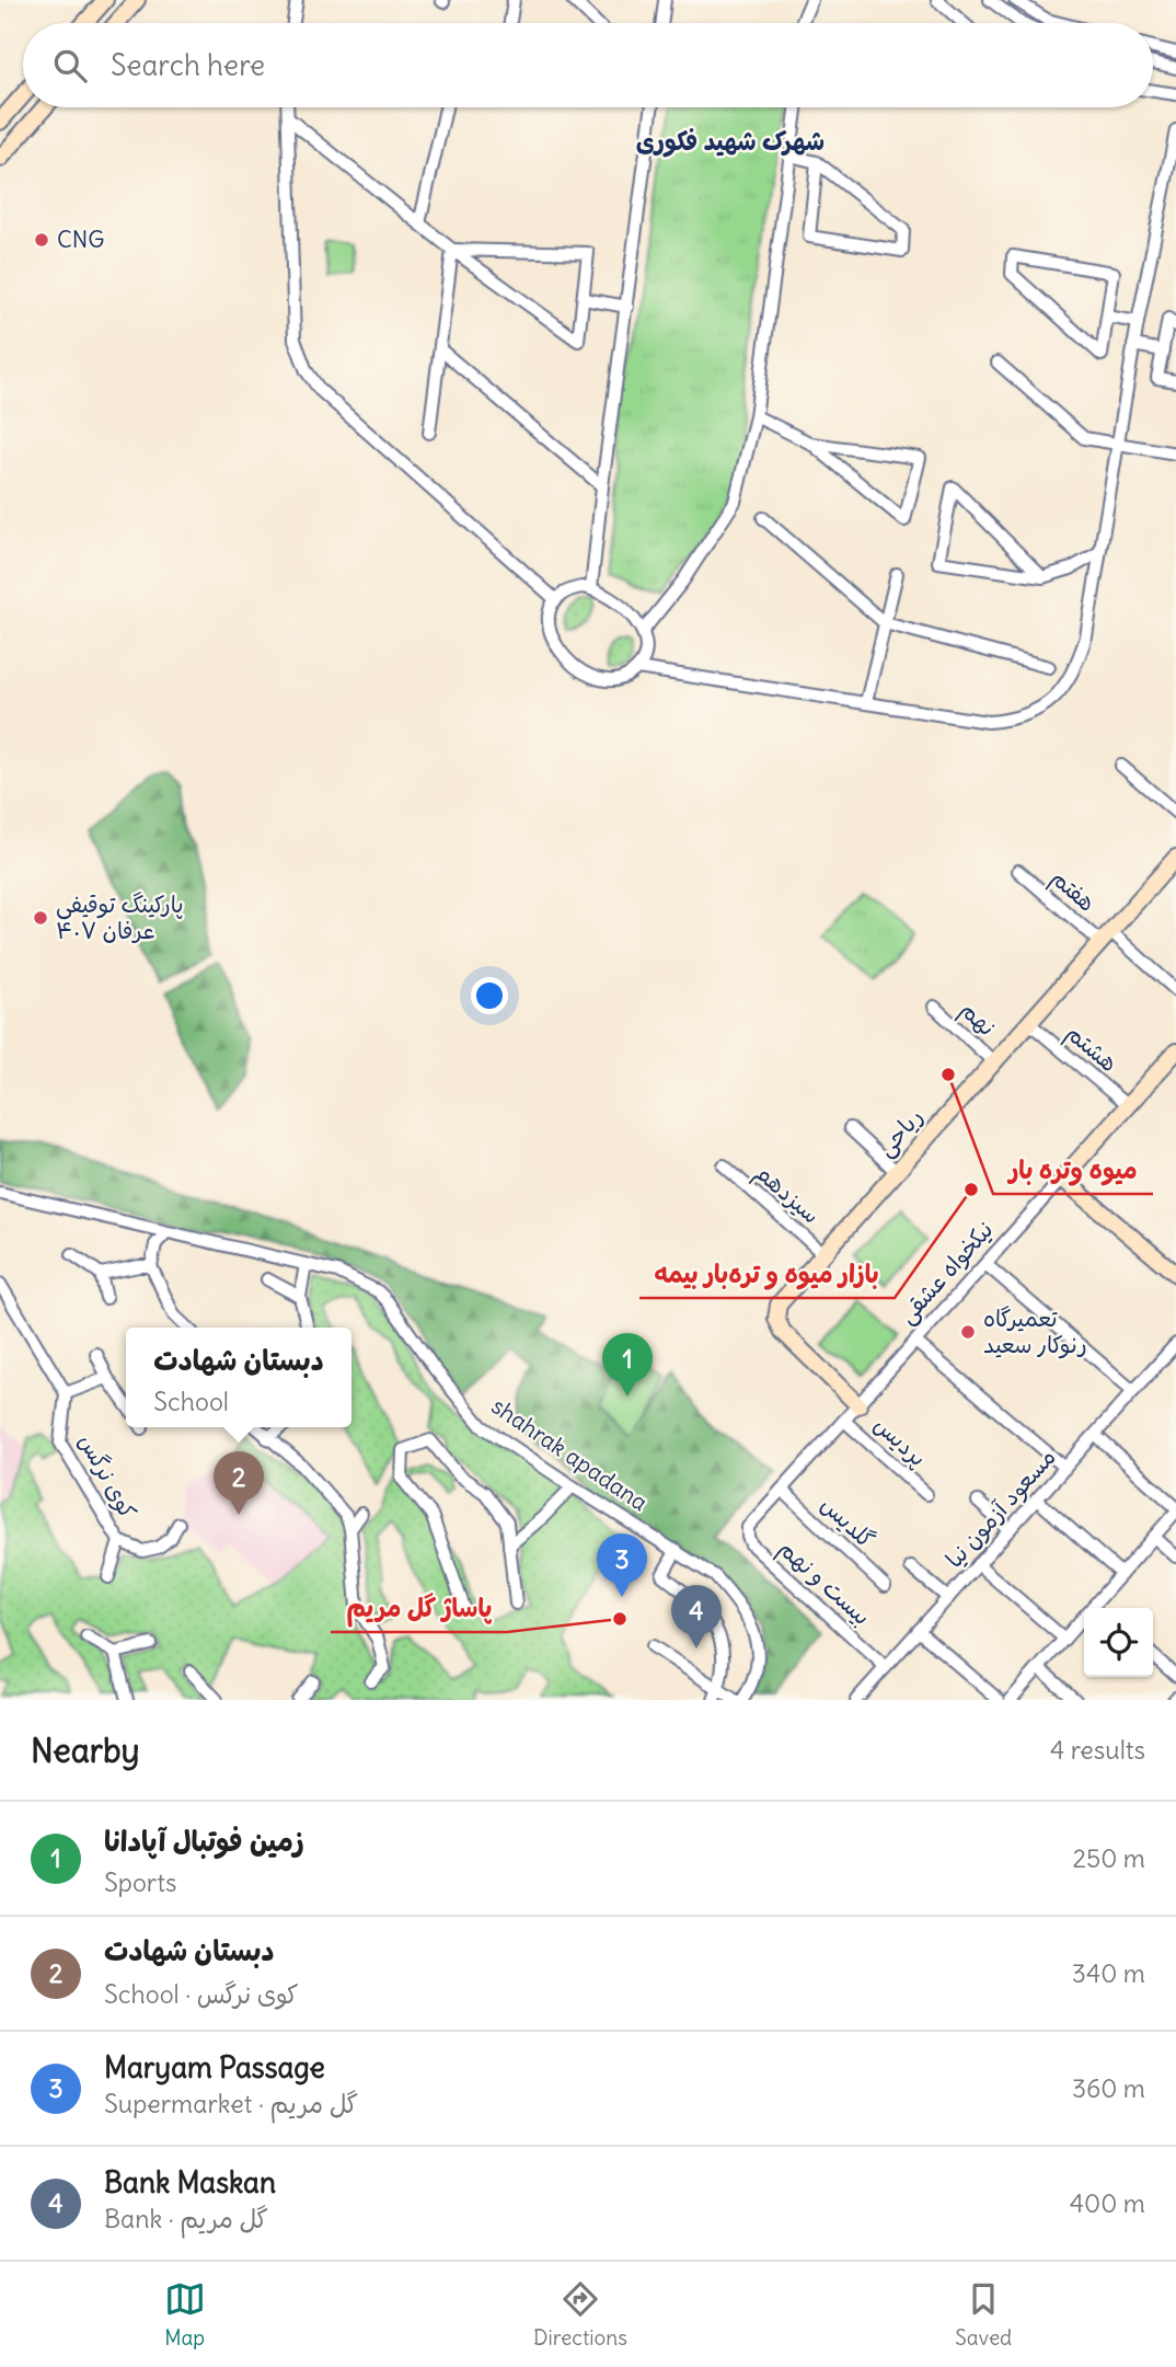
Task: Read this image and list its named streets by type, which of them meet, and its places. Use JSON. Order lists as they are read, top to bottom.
{
  "streets": {
    "street": [
      "هفتم",
      "نهم",
      "هشتم",
      "ریاحی",
      "سیزدهم",
      "نیکخواه عشقی",
      "پردیس",
      "shahrak apadana",
      "کوی نرگس",
      "مسعود آزمون نیا",
      "گلدیس",
      "بیست و نهم"
    ]
  },
  "crossings": [
    ["هفتم", "ریاحی"],
    ["نهم", "ریاحی"],
    ["هشتم", "ریاحی"],
    ["هشتم", "نیکخواه عشقی"],
    ["ریاحی", "سیزدهم"],
    ["ریاحی", "نیکخواه عشقی"],
    ["نیکخواه عشقی", "پردیس"],
    ["نیکخواه عشقی", "گلدیس"],
    ["نیکخواه عشقی", "بیست و نهم"],
    ["مسعود آزمون نیا", "بیست و نهم"]
  ],
  "districts": ["شهرک شهید فکوری"],
  "places": [
    "CNG",
    "پارکینگ توقیفی عرفان ۴۰۷",
    "میوه وتره بار",
    "بازار میوه و تره‌بار بیمه",
    "تعمیرگاه رنوکار سعید",
    "پاساژ گل مریم"
  ],
  "page": {
    "search": "Search here",
    "popup": ["دبستان شهادت", "School"],
    "pins": [
      "1",
      "2",
      "3",
      "4"
    ],
    "heading": ["Nearby", "4 results"],
    "list": [
      {
        "mark": "1",
        "name": "زمین فوتبال آپادانا",
        "note": "Sports",
        "value": "250 m"
      },
      {
        "mark": "2",
        "name": "دبستان شهادت",
        "note": "School · کوی نرگس",
        "value": "340 m"
      },
      {
        "mark": "3",
        "name": "Maryam Passage",
        "note": "Supermarket · گل مریم",
        "value": "360 m"
      },
      {
        "mark": "4",
        "name": "Bank Maskan",
        "note": "Bank · گل مریم",
        "value": "400 m"
      }
    ],
    "nav": ["Map", "Directions", "Saved"]
  }
}
